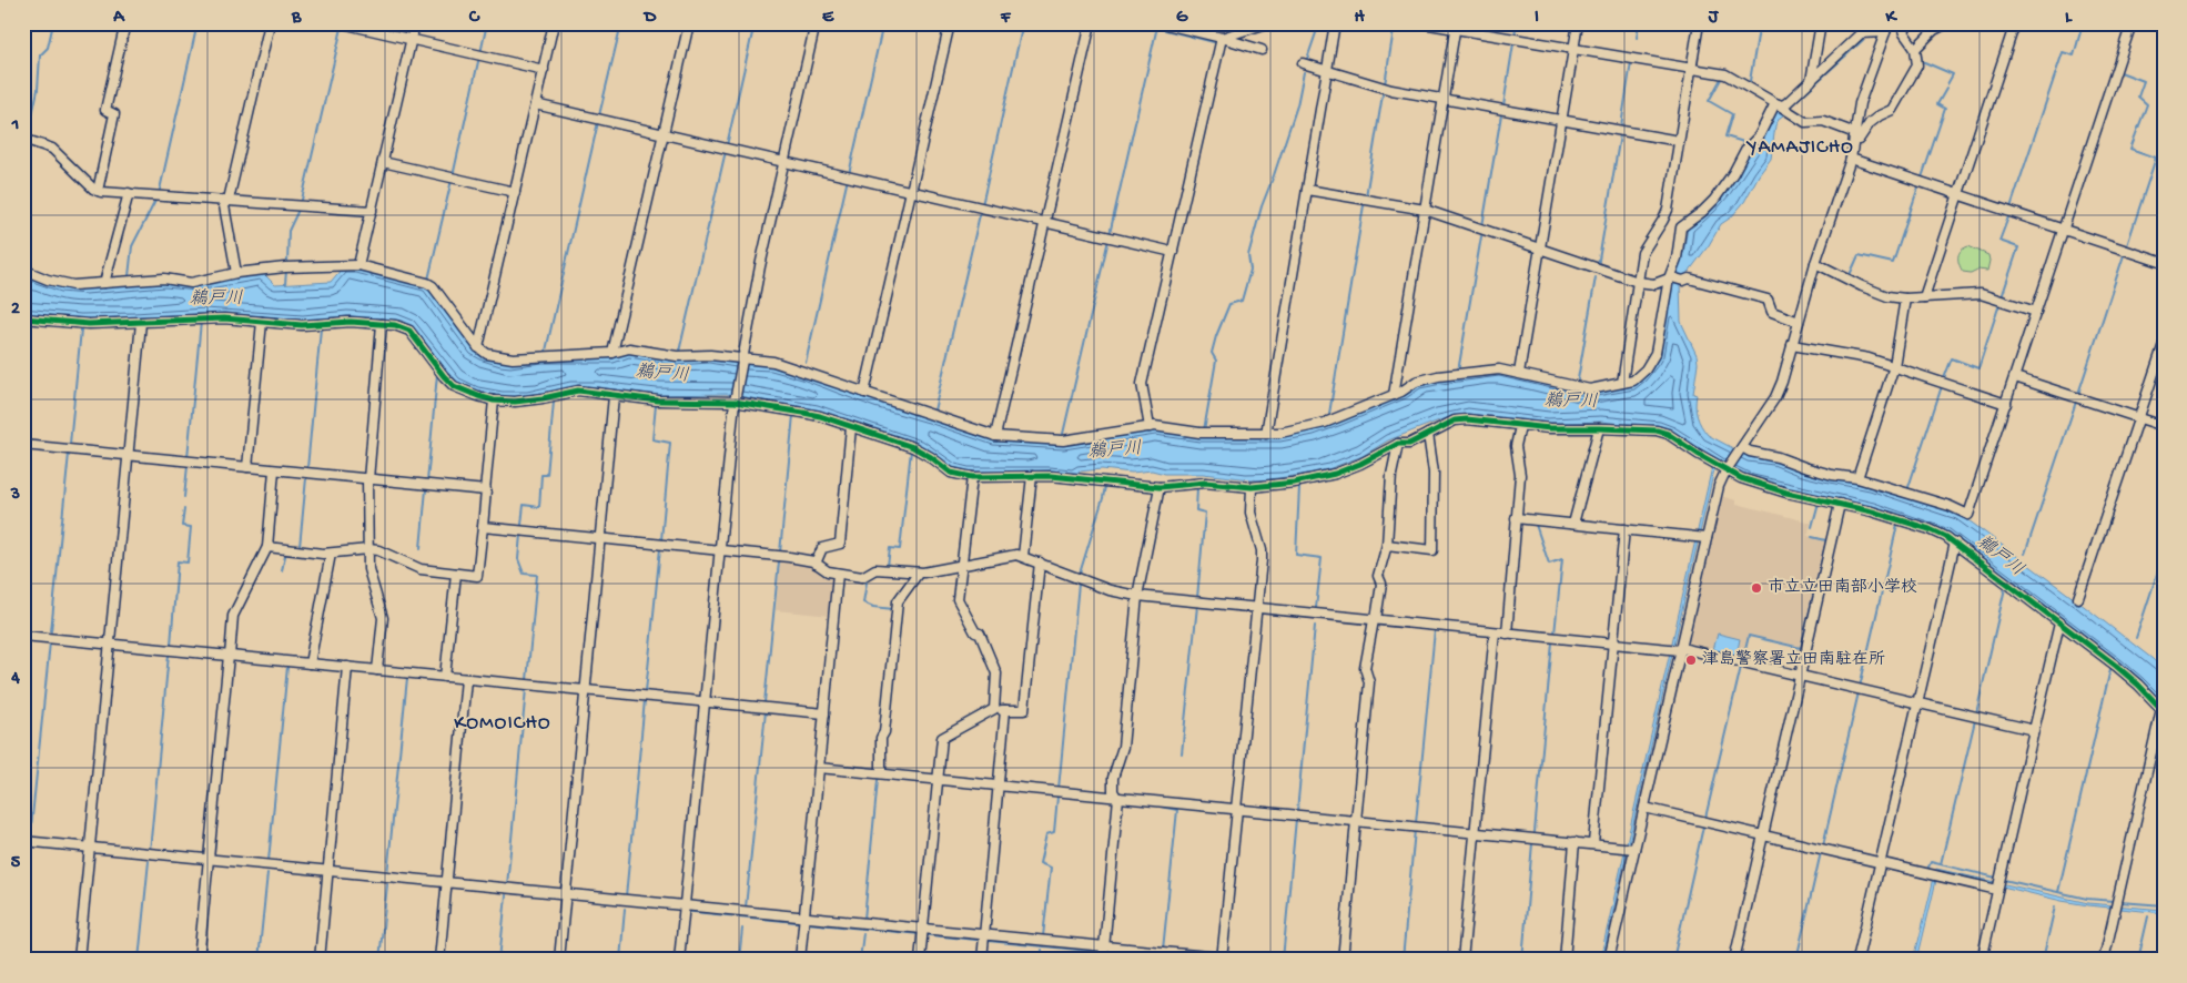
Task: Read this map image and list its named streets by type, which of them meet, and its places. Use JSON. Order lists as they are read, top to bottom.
{
  "districts": ["YAMAJICHO", "KOMOICHO"],
  "water": ["鵜戸川"],
  "places": ["市立立田南部小学校", "津島警察署立田南駐在所"],
  "grid": {
    "columns": [
      "A",
      "B",
      "C",
      "D",
      "E",
      "F",
      "G",
      "H",
      "I",
      "J",
      "K",
      "L"
    ],
    "rows": [
      "1",
      "2",
      "3",
      "4",
      "5"
    ]
  }
}
